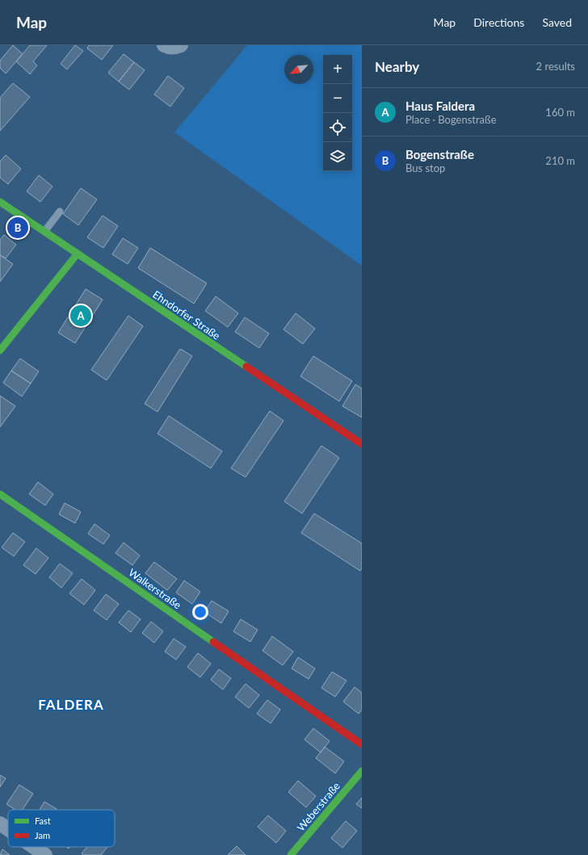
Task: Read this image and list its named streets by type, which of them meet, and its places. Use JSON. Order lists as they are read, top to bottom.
{
  "streets": {
    "street": ["Ehndorfer Straße", "Walkerstraße", "Weberstraße"]
  },
  "districts": ["FALDERA"],
  "legend": ["Fast", "Jam"],
  "north": "bottom left",
  "page": {
    "header": "Map",
    "nav": ["Map", "Directions", "Saved"],
    "heading": ["Nearby", "2 results"],
    "map_buttons": ["+", "−"],
    "list": [
      {
        "mark": "A",
        "name": "Haus Faldera",
        "note": "Place · Bogenstraße",
        "value": "160 m"
      },
      {
        "mark": "B",
        "name": "Bogenstraße",
        "note": "Bus stop",
        "value": "210 m"
      }
    ],
    "pins": ["B", "A"]
  }
}
